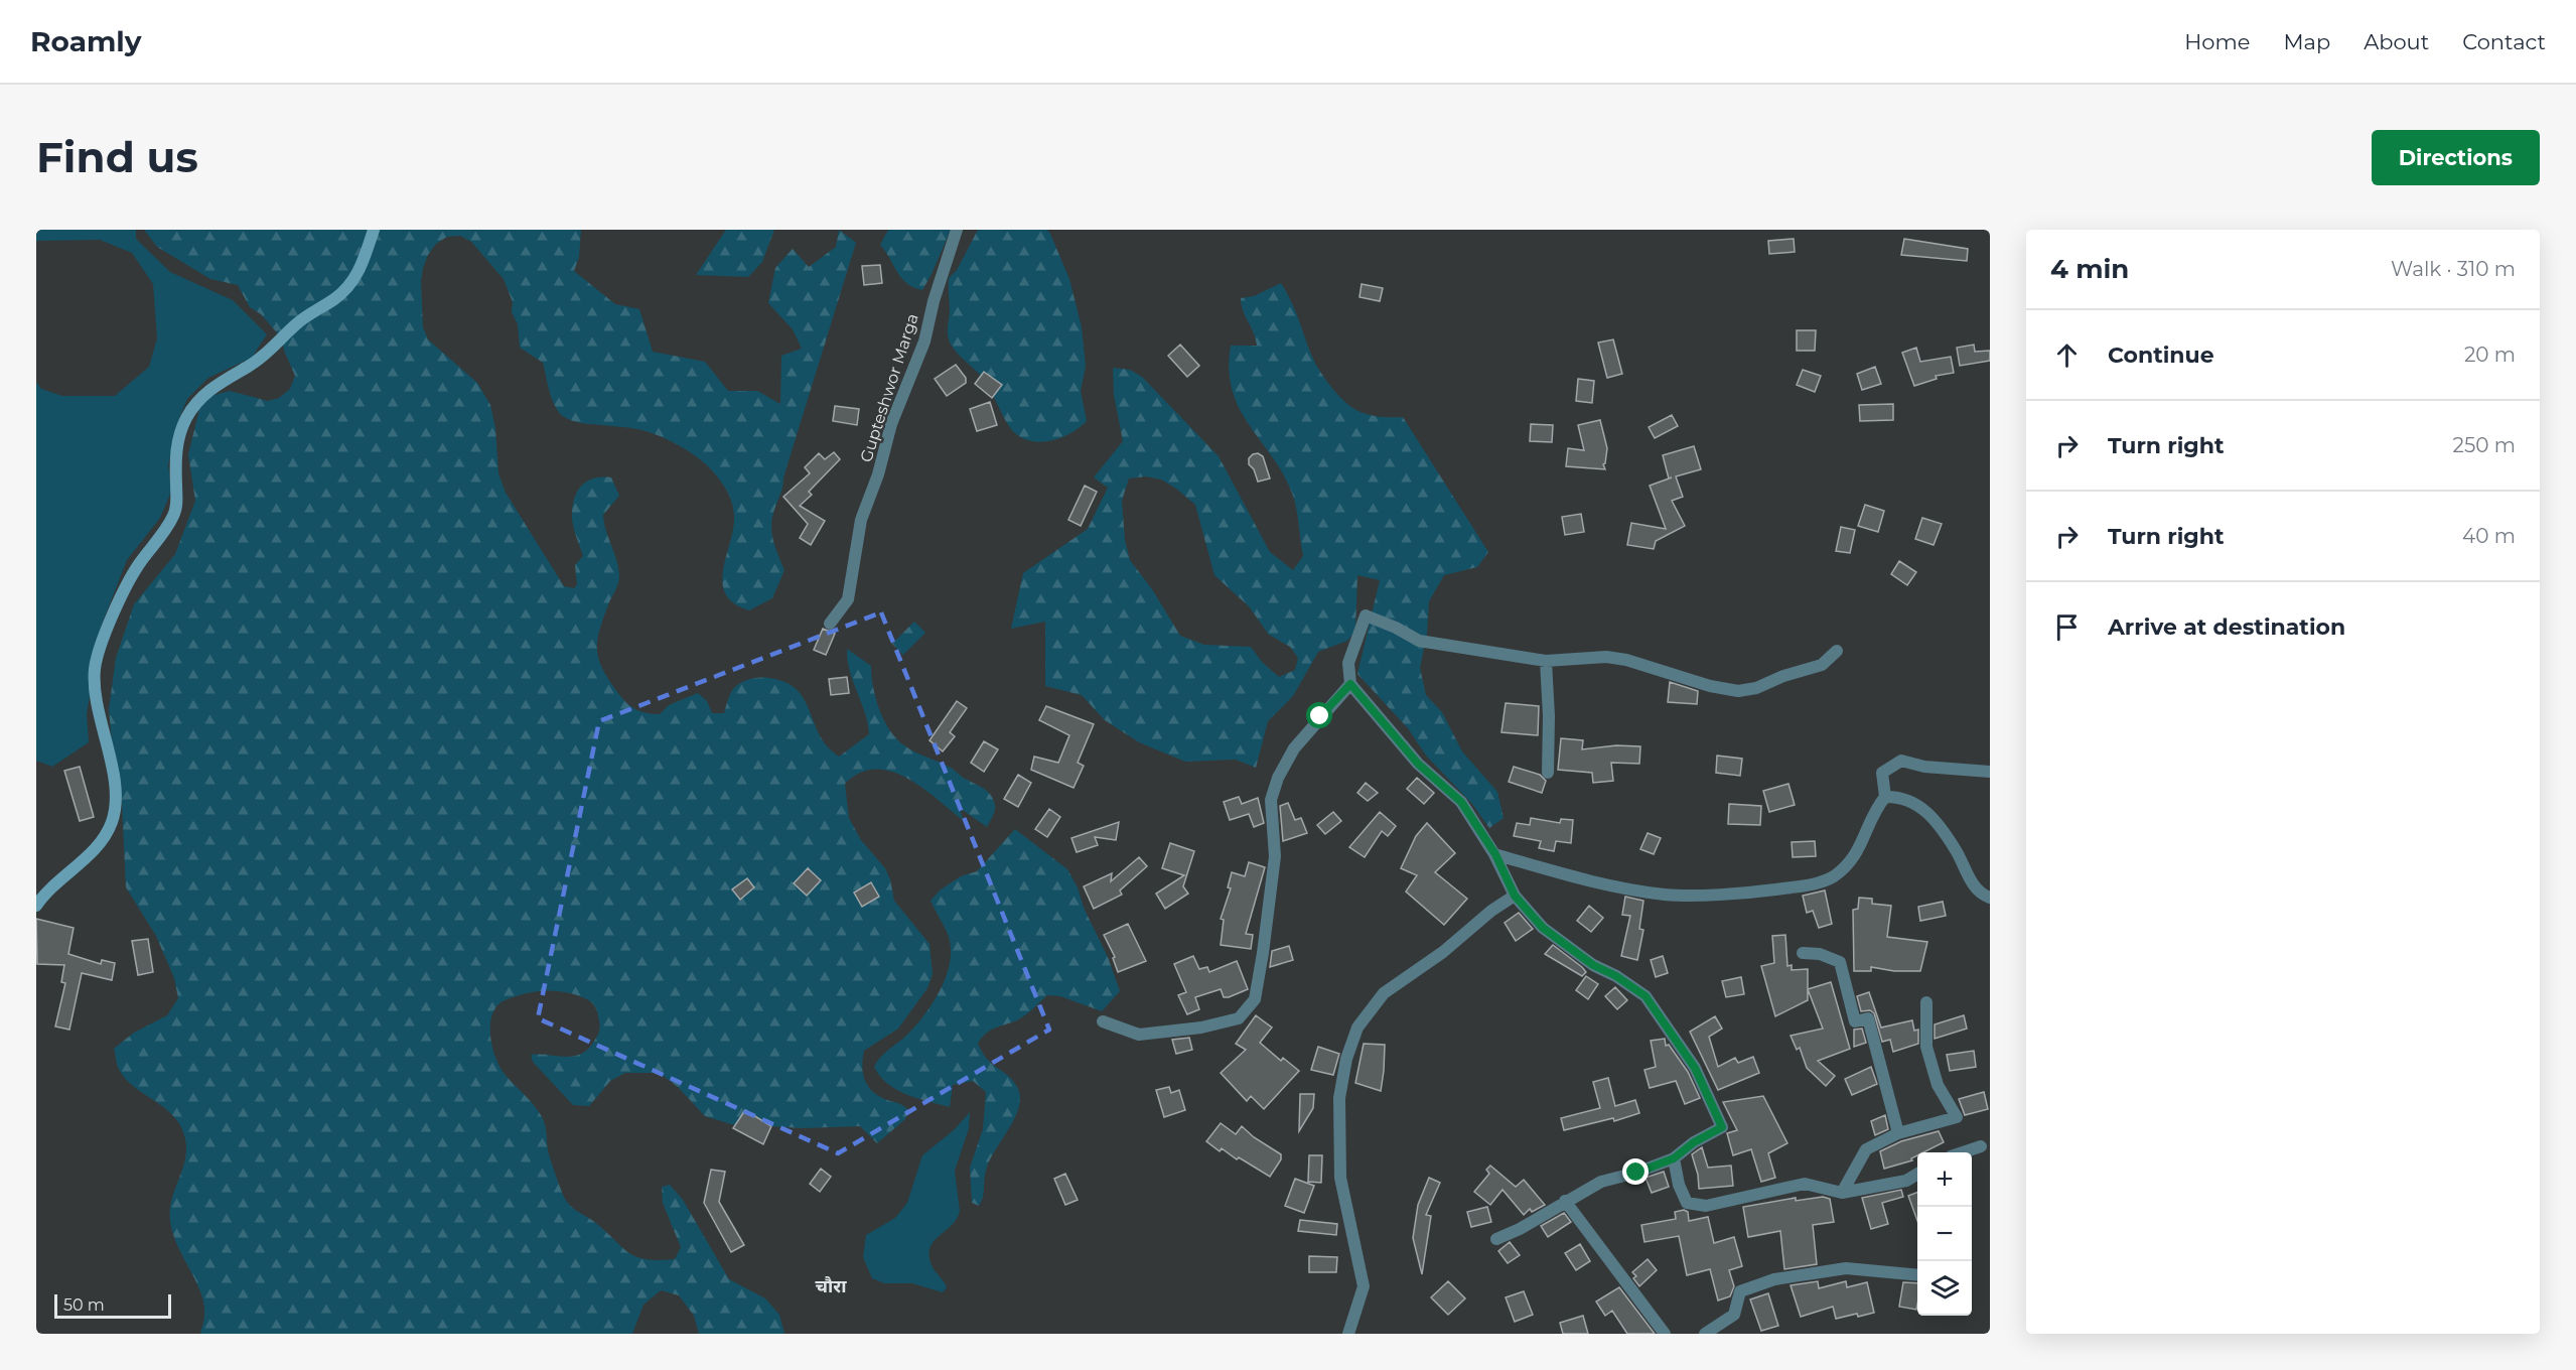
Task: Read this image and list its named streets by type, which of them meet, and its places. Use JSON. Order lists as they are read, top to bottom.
{
  "streets": {
    "street": ["Gupteshwor Marga"]
  },
  "districts": ["चौरा"],
  "scale_bar": "50 m",
  "page": {
    "header": "Roamly",
    "nav": [
      "Home",
      "Map",
      "About",
      "Contact"
    ],
    "buttons": "Directions",
    "title": "Find us",
    "heading": ["4 min", "Walk · 310 m"],
    "list": [
      ["Continue", "20 m"],
      ["Turn right", "250 m"],
      ["Turn right", "40 m"],
      "Arrive at destination"
    ],
    "map_buttons": ["+", "−"],
    "scale": "50 m"
  }
}
